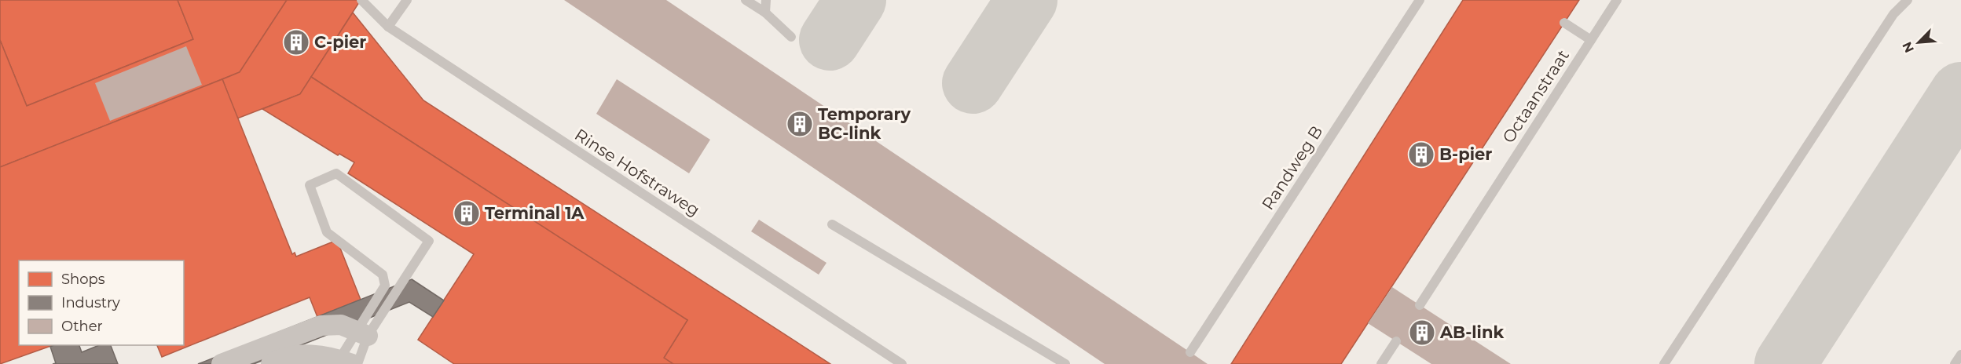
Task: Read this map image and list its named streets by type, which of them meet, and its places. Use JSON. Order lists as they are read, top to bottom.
{
  "streets": {
    "lane": ["Octaanstraat", "Randweg B", "Rinse Hofstraweg"]
  },
  "places": {
    "building": [
      "C-pier",
      "Temporary BC-link",
      "B-pier",
      "Terminal 1A",
      "AB-link"
    ]
  },
  "legend": ["Shops", "Industry", "Other"],
  "north": "bottom left"
}
